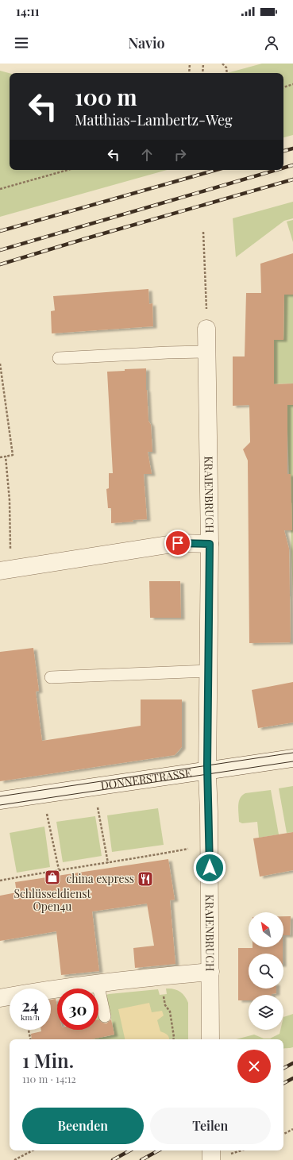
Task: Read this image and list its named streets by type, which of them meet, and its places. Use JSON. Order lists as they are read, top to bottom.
{
  "streets": {
    "street": ["KRAIENBRUCH", "DONNERSTRASSE"]
  },
  "crossings": [
    ["KRAIENBRUCH", "DONNERSTRASSE"]
  ],
  "places": {
    "shop": ["Schlüsseldienst Open4u"],
    "restaurant": ["china express"]
  },
  "north": "top left",
  "page": {
    "status": "14:11",
    "header": "Navio",
    "turn": ["100 m", "Matthias-Lambertz-Weg"],
    "speed": "24 km/h",
    "limit": "30",
    "heading": ["1 Min.", "110 m · 14:12"],
    "buttons": ["Beenden", "Teilen"]
  }
}
